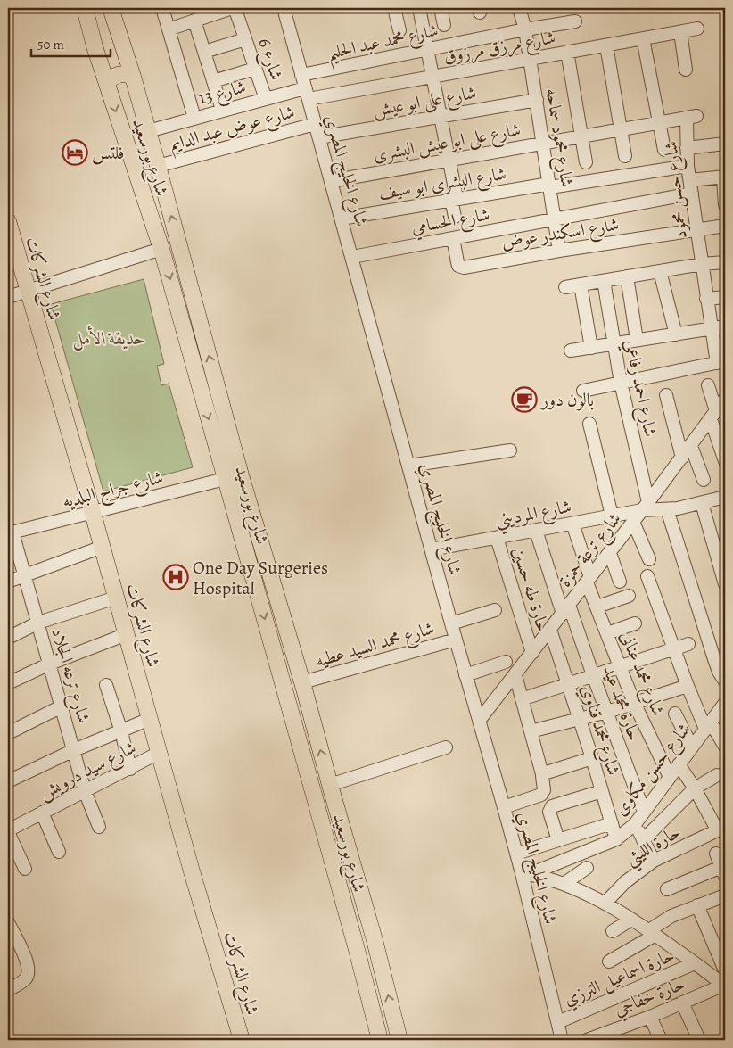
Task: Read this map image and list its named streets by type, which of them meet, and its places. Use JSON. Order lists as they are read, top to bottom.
{
  "streets": {
    "main road": ["شارع بورسعيد", "شارع الشركات"],
    "street": [
      "شارع محمد عبد الحليم",
      "شارع مرزق مرزوق",
      "شارع 6",
      "شارع 13",
      "شارع على ابو عيش",
      "شارع عوض عبد الدايم",
      "شارع محمود سماحه",
      "شارع على ابو عيش البشرى",
      "شارع الخليج المصري",
      "شارع البشرى ابو سيف",
      "شارع حسن محمود",
      "شارع الحسامي",
      "شارع اسكندر عوض",
      "شارع احمد رفاعي",
      "شارع جراج البلديه",
      "شارع المرديني",
      "شارع ترعة حمزة",
      "حارة طه حسين",
      "شارع محمد السيد عطيه",
      "شارع محمد عنانى",
      "شارع ترعه الجلاد",
      "حارة محمد عيد",
      "شارع محمد قناوي",
      "شارع حسن مكاوى",
      "شارع سيد درويش",
      "حارة الليثي",
      "حارة اسماعيل الترزي",
      "حارة خفاجي"
    ]
  },
  "crossings": [
    ["شارع محمد عبد الحليم", "شارع محمود سماحه"],
    ["شارع محمد عبد الحليم", "شارع الخليج المصري"],
    ["شارع مرزق مرزوق", "شارع 13"],
    ["شارع مرزق مرزوق", "شارع محمود سماحه"],
    ["شارع مرزق مرزوق", "شارع الخليج المصري"],
    ["شارع 6", "شارع 13"],
    ["شارع 13", "شارع بورسعيد"],
    ["شارع 13", "شارع الخليج المصري"],
    ["شارع على ابو عيش", "شارع محمود سماحه"],
    ["شارع على ابو عيش", "شارع الخليج المصري"],
    ["شارع عوض عبد الدايم", "شارع بورسعيد"],
    ["شارع عوض عبد الدايم", "شارع الخليج المصري"],
    ["شارع محمود سماحه", "شارع على ابو عيش البشرى"],
    ["شارع محمود سماحه", "شارع البشرى ابو سيف"],
    ["شارع محمود سماحه", "شارع الحسامي"],
    ["شارع محمود سماحه", "شارع اسكندر عوض"],
    ["شارع على ابو عيش البشرى", "شارع الخليج المصري"],
    ["شارع على ابو عيش البشرى", "شارع حسن محمود"],
    ["شارع بورسعيد", "شارع جراج البلديه"],
    ["شارع بورسعيد", "شارع محمد السيد عطيه"],
    ["شارع الخليج المصري", "شارع البشرى ابو سيف"],
    ["شارع الخليج المصري", "شارع الحسامي"],
    ["شارع الخليج المصري", "شارع المرديني"],
    ["شارع الخليج المصري", "شارع ترعة حمزة"],
    ["شارع الخليج المصري", "شارع محمد السيد عطيه"],
    ["شارع الخليج المصري", "شارع حسن مكاوى"],
    ["شارع الخليج المصري", "حارة اسماعيل الترزي"],
    ["شارع البشرى ابو سيف", "شارع حسن محمود"],
    ["شارع حسن محمود", "شارع الحسامي"],
    ["شارع حسن محمود", "شارع اسكندر عوض"],
    ["شارع الحسامي", "شارع اسكندر عوض"],
    ["شارع الشركات", "شارع جراج البلديه"],
    ["شارع الشركات", "شارع سيد درويش"],
    ["شارع احمد رفاعي", "شارع المرديني"],
    ["شارع احمد رفاعي", "شارع ترعة حمزة"],
    ["شارع جراج البلديه", "شارع ترعه الجلاد"],
    ["شارع المرديني", "شارع ترعة حمزة"],
    ["شارع المرديني", "حارة طه حسين"],
    ["شارع المرديني", "شارع محمد عنانى"],
    ["شارع المرديني", "حارة محمد عيد"],
    ["شارع ترعة حمزة", "حارة طه حسين"],
    ["شارع ترعة حمزة", "شارع محمد عنانى"],
    ["شارع ترعة حمزة", "حارة محمد عيد"],
    ["شارع ترعة حمزة", "شارع محمد قناوي"],
    ["شارع محمد عنانى", "شارع حسن مكاوى"],
    ["شارع ترعه الجلاد", "شارع سيد درويش"],
    ["حارة محمد عيد", "شارع حسن مكاوى"],
    ["شارع محمد قناوي", "شارع حسن مكاوى"]
  ],
  "parks": ["حديقة الأمل"],
  "places": {
    "hotel": ["فلتس"],
    "cafe": ["بالون دور"],
    "hospital": ["One Day Surgeries Hospital"]
  },
  "scale_bar": "50 m"
}
